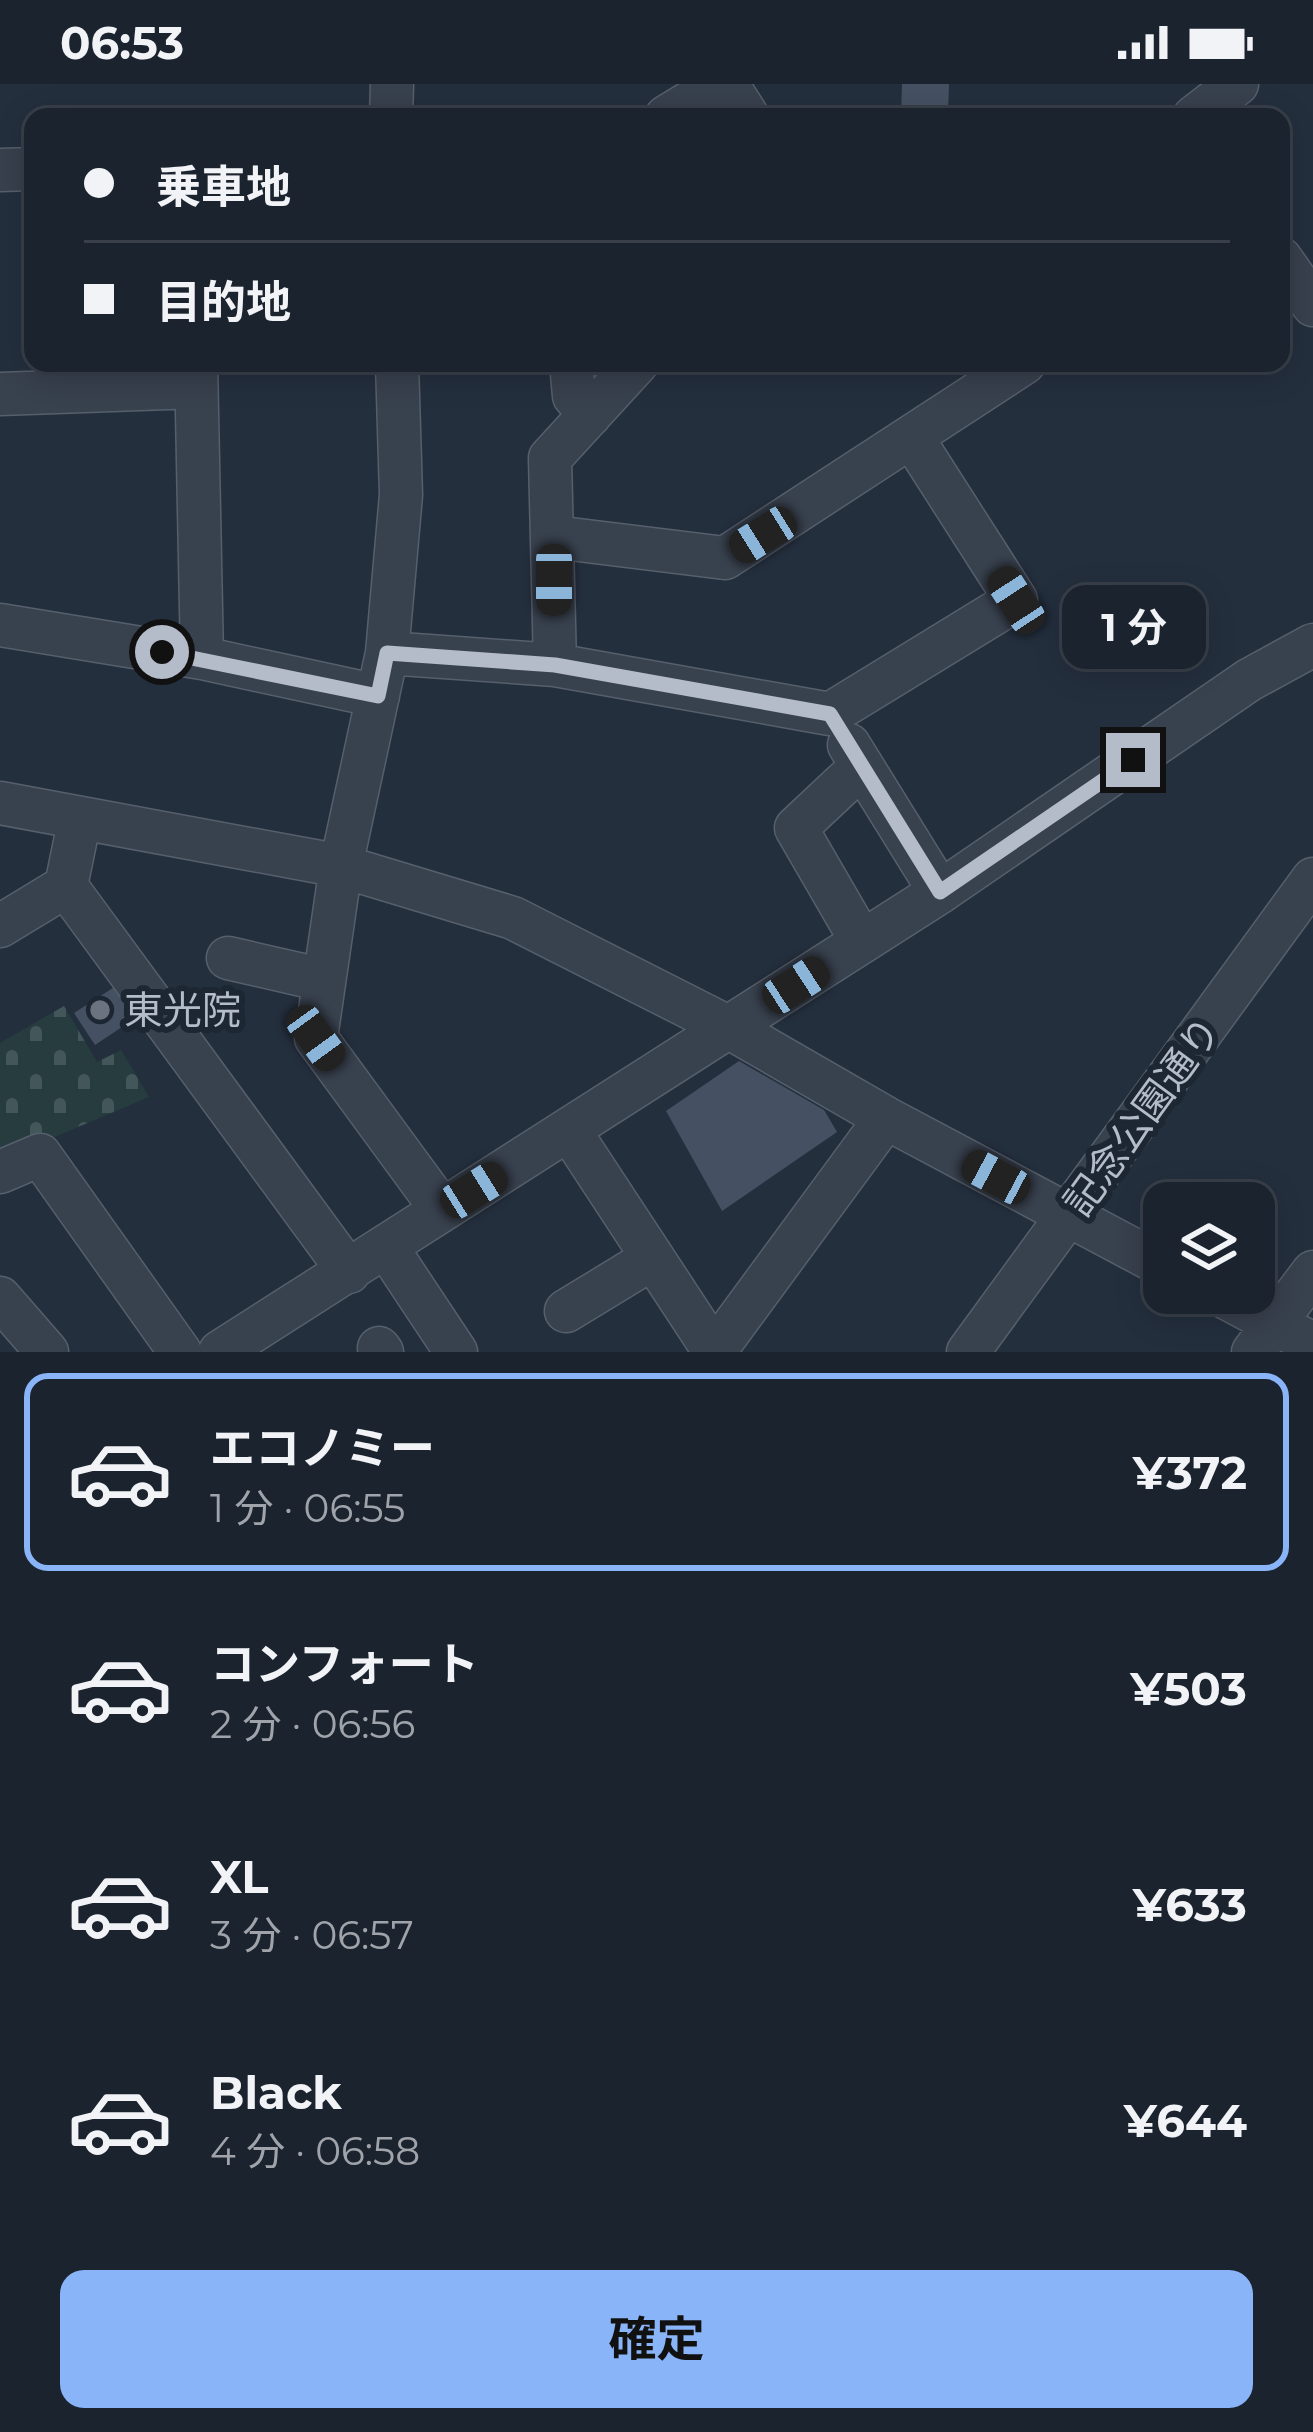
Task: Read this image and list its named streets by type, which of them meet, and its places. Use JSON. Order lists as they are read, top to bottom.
{
  "streets": {
    "street": ["記念公園通り"]
  },
  "places": ["東光院"],
  "page": {
    "status": "06:53",
    "banner": ["乗車地", "目的地"],
    "bubble": "1 分",
    "list": [
      {
        "name": "エコノミー",
        "note": "1 分 · 06:55",
        "value": "¥372"
      },
      {
        "name": "コンフォート",
        "note": "2 分 · 06:56",
        "value": "¥503"
      },
      {
        "name": "XL",
        "note": "3 分 · 06:57",
        "value": "¥633"
      },
      {
        "name": "Black",
        "note": "4 分 · 06:58",
        "value": "¥644"
      }
    ],
    "buttons": "確定"
  }
}
